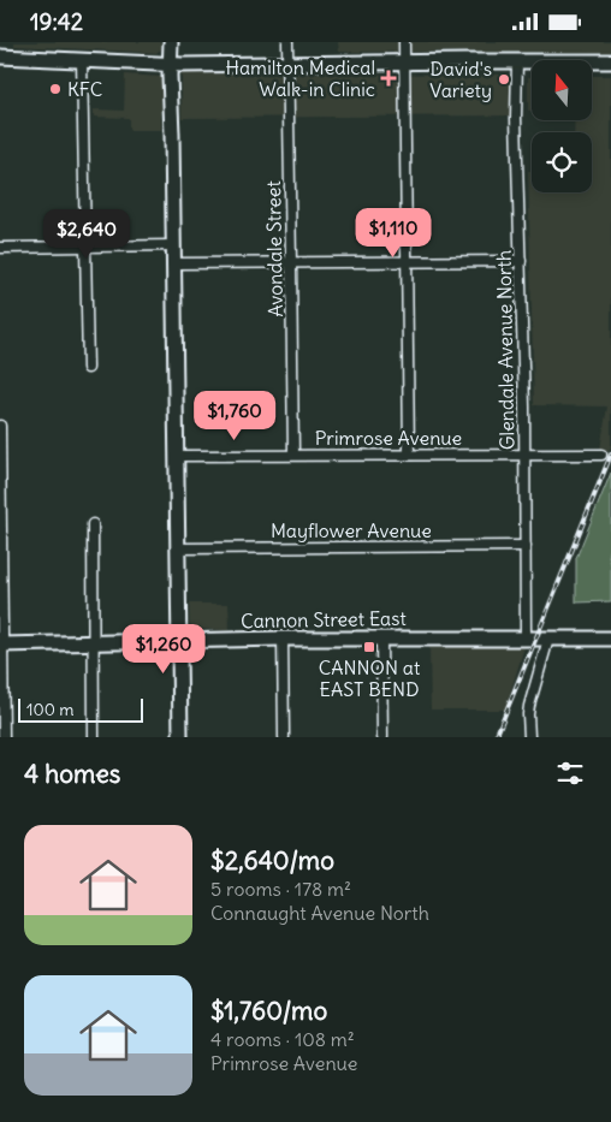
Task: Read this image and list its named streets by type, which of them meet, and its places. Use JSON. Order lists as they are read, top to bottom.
{
  "streets": {
    "main road": ["Cannon Street East"],
    "street": [
      "Avondale Street",
      "Glendale Avenue North",
      "Primrose Avenue",
      "Mayflower Avenue"
    ]
  },
  "crossings": [
    ["Avondale Street", "Primrose Avenue"],
    ["Glendale Avenue North", "Primrose Avenue"],
    ["Glendale Avenue North", "Mayflower Avenue"],
    ["Glendale Avenue North", "Cannon Street East"]
  ],
  "places": {
    "health": ["Hamilton Medical Walk-in Clinic"],
    "other": ["David's Variety", "KFC"],
    "transit": ["CANNON at EAST BEND"]
  },
  "scale_bar": "100 m",
  "north": "top",
  "page": {
    "status": "19:42",
    "price": [
      "$1,110",
      "$2,640",
      "$1,760",
      "$1,260"
    ],
    "scale": "100 m",
    "heading": "4 homes",
    "list": [
      {
        "name": "$2,640/mo",
        "note": "5 rooms · 178 m² · Connaught Avenue North"
      },
      {
        "name": "$1,760/mo",
        "note": "4 rooms · 108 m² · Primrose Avenue"
      }
    ]
  }
}
